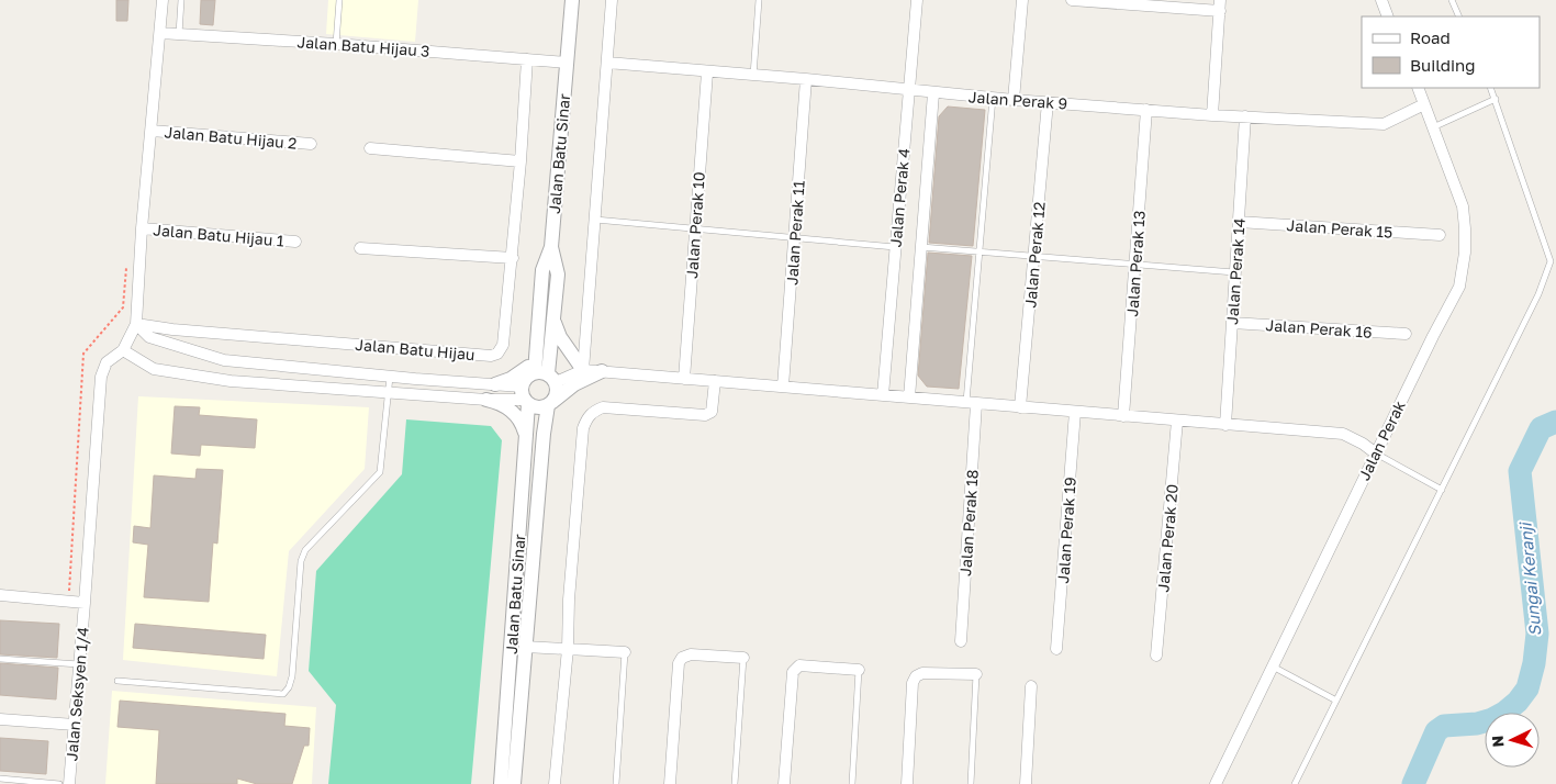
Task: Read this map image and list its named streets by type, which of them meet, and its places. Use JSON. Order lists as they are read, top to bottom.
{
  "streets": {
    "street": [
      "Jalan Batu Hijau 3",
      "Jalan Perak 9",
      "Jalan Batu Hijau 2",
      "Jalan Batu Sinar",
      "Jalan Perak 4",
      "Jalan Perak 10",
      "Jalan Perak 15",
      "Jalan Perak 11",
      "Jalan Batu Hijau 1",
      "Jalan Perak 12",
      "Jalan Perak 13",
      "Jalan Perak 14",
      "Jalan Perak 16",
      "Jalan Batu Hijau",
      "Jalan Perak",
      "Jalan Perak 18",
      "Jalan Perak 19",
      "Jalan Perak 20",
      "Jalan Seksyen 1/4"
    ]
  },
  "crossings": [
    ["Jalan Batu Hijau 3", "Jalan Batu Sinar"],
    ["Jalan Batu Hijau 3", "Jalan Batu Hijau"],
    ["Jalan Perak 9", "Jalan Perak 4"],
    ["Jalan Perak 9", "Jalan Perak 10"],
    ["Jalan Perak 9", "Jalan Perak 11"],
    ["Jalan Perak 9", "Jalan Perak 12"],
    ["Jalan Perak 9", "Jalan Perak 13"],
    ["Jalan Perak 9", "Jalan Perak 14"],
    ["Jalan Perak 9", "Jalan Perak"],
    ["Jalan Batu Sinar", "Jalan Batu Hijau"],
    ["Jalan Perak 15", "Jalan Perak 14"],
    ["Jalan Perak 14", "Jalan Perak 16"]
  ],
  "water": ["Sungai Keranji"],
  "legend": ["Road", "Building"],
  "north": "left"
}
